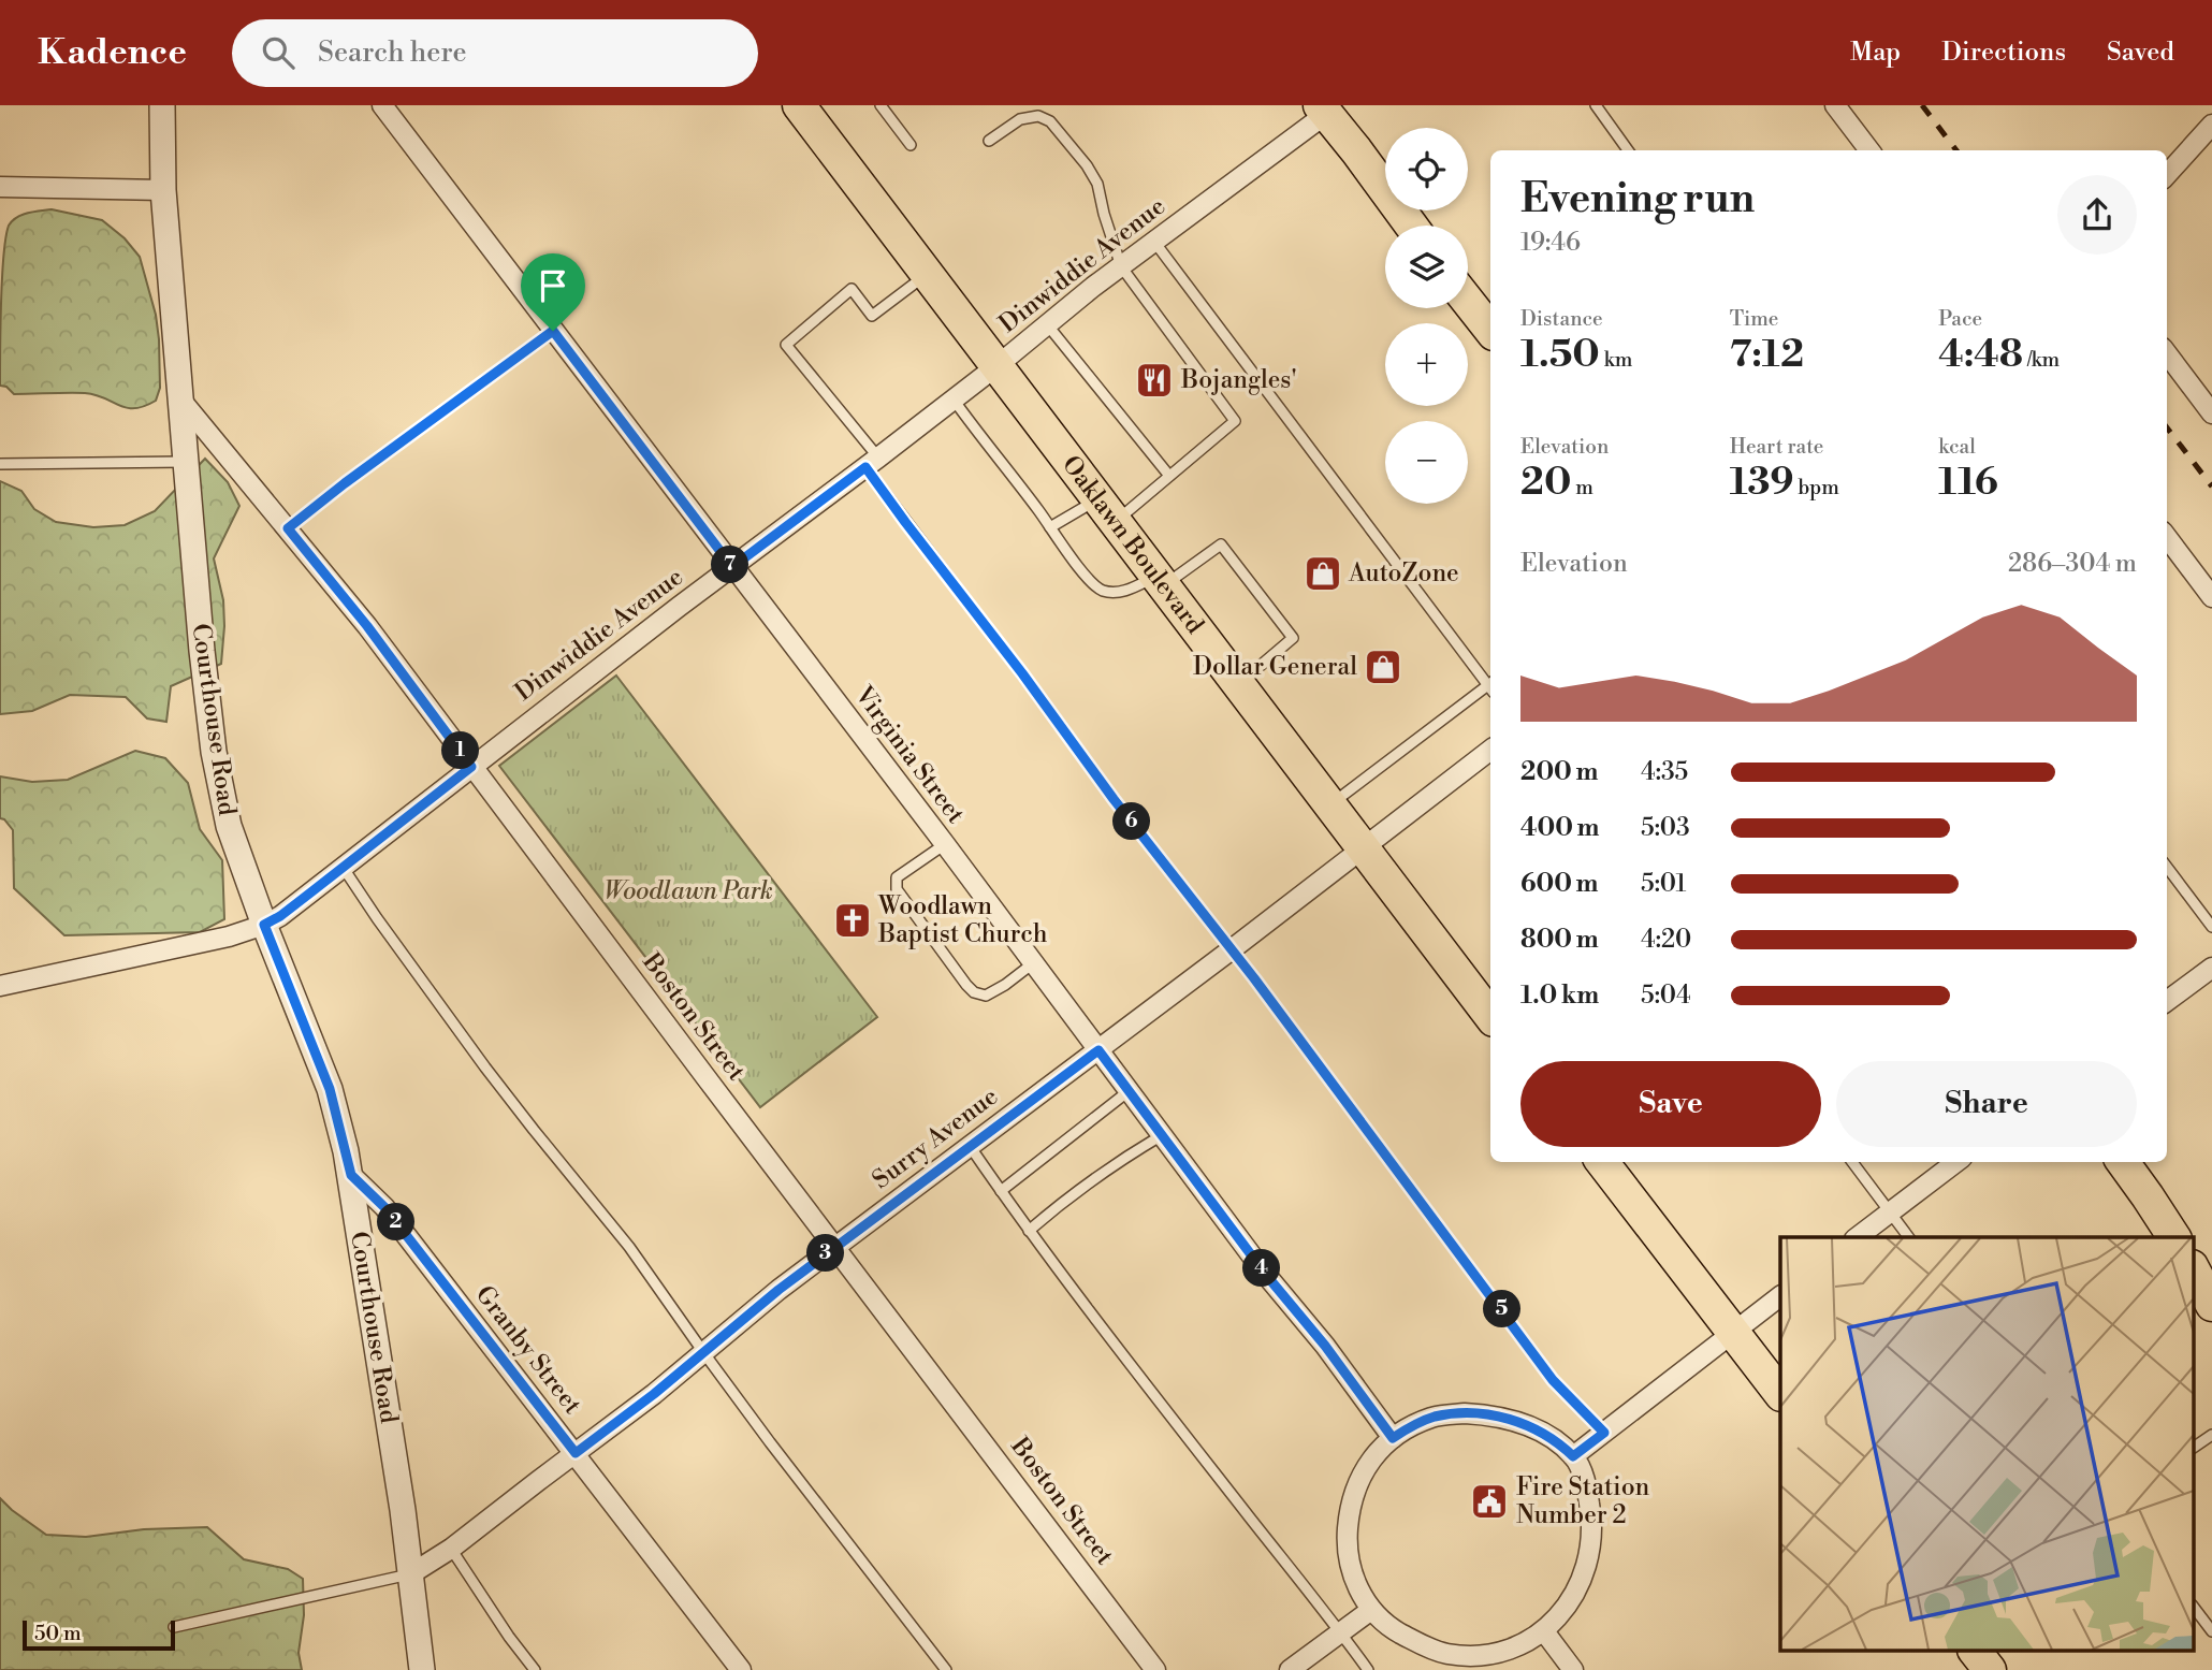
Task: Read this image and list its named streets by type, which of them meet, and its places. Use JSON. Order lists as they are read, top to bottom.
{
  "streets": {
    "highway": ["Oaklawn Boulevard"],
    "street": [
      "Dinwiddie Avenue",
      "Courthouse Road",
      "Virginia Street",
      "Boston Street",
      "Surry Avenue",
      "Granby Street"
    ]
  },
  "crossings": [
    ["Dinwiddie Avenue", "Oaklawn Boulevard"],
    ["Dinwiddie Avenue", "Courthouse Road"],
    ["Dinwiddie Avenue", "Virginia Street"],
    ["Dinwiddie Avenue", "Boston Street"],
    ["Oaklawn Boulevard", "Surry Avenue"],
    ["Courthouse Road", "Boston Street"],
    ["Courthouse Road", "Surry Avenue"],
    ["Courthouse Road", "Granby Street"],
    ["Virginia Street", "Surry Avenue"],
    ["Boston Street", "Surry Avenue"],
    ["Surry Avenue", "Granby Street"]
  ],
  "parks": ["Woodlawn Park"],
  "places": {
    "restaurant": ["Bojangles'"],
    "shop": ["AutoZone", "Dollar General"],
    "church": ["Woodlawn Baptist Church"],
    "public building": ["Fire Station Number 2"]
  },
  "scale_bar": "50 m",
  "page": {
    "header": "Kadence",
    "search": "Search here",
    "nav": ["Map", "Directions", "Saved"],
    "map_buttons": ["+", "−"],
    "heading": ["Evening run", "19:46"],
    "stats": [
      ["Distance", "1.50 km"],
      ["Time", "7:12"],
      ["Pace", "4:48 /km"],
      ["Elevation", "20 m"],
      ["Heart rate", "139 bpm"],
      ["kcal", "116"]
    ],
    "chart": ["Elevation", "286–304 m"],
    "pins": [
      "7",
      "1",
      "6",
      "2",
      "3",
      "4",
      "5"
    ],
    "list": [
      {
        "name": "200 m",
        "note": "4:35"
      },
      {
        "name": "400 m",
        "note": "5:03"
      },
      {
        "name": "600 m",
        "note": "5:01"
      },
      {
        "name": "800 m",
        "note": "4:20"
      },
      {
        "name": "1.0 km",
        "note": "5:04"
      }
    ],
    "buttons": ["Save", "Share"],
    "scale": "50 m"
  }
}
